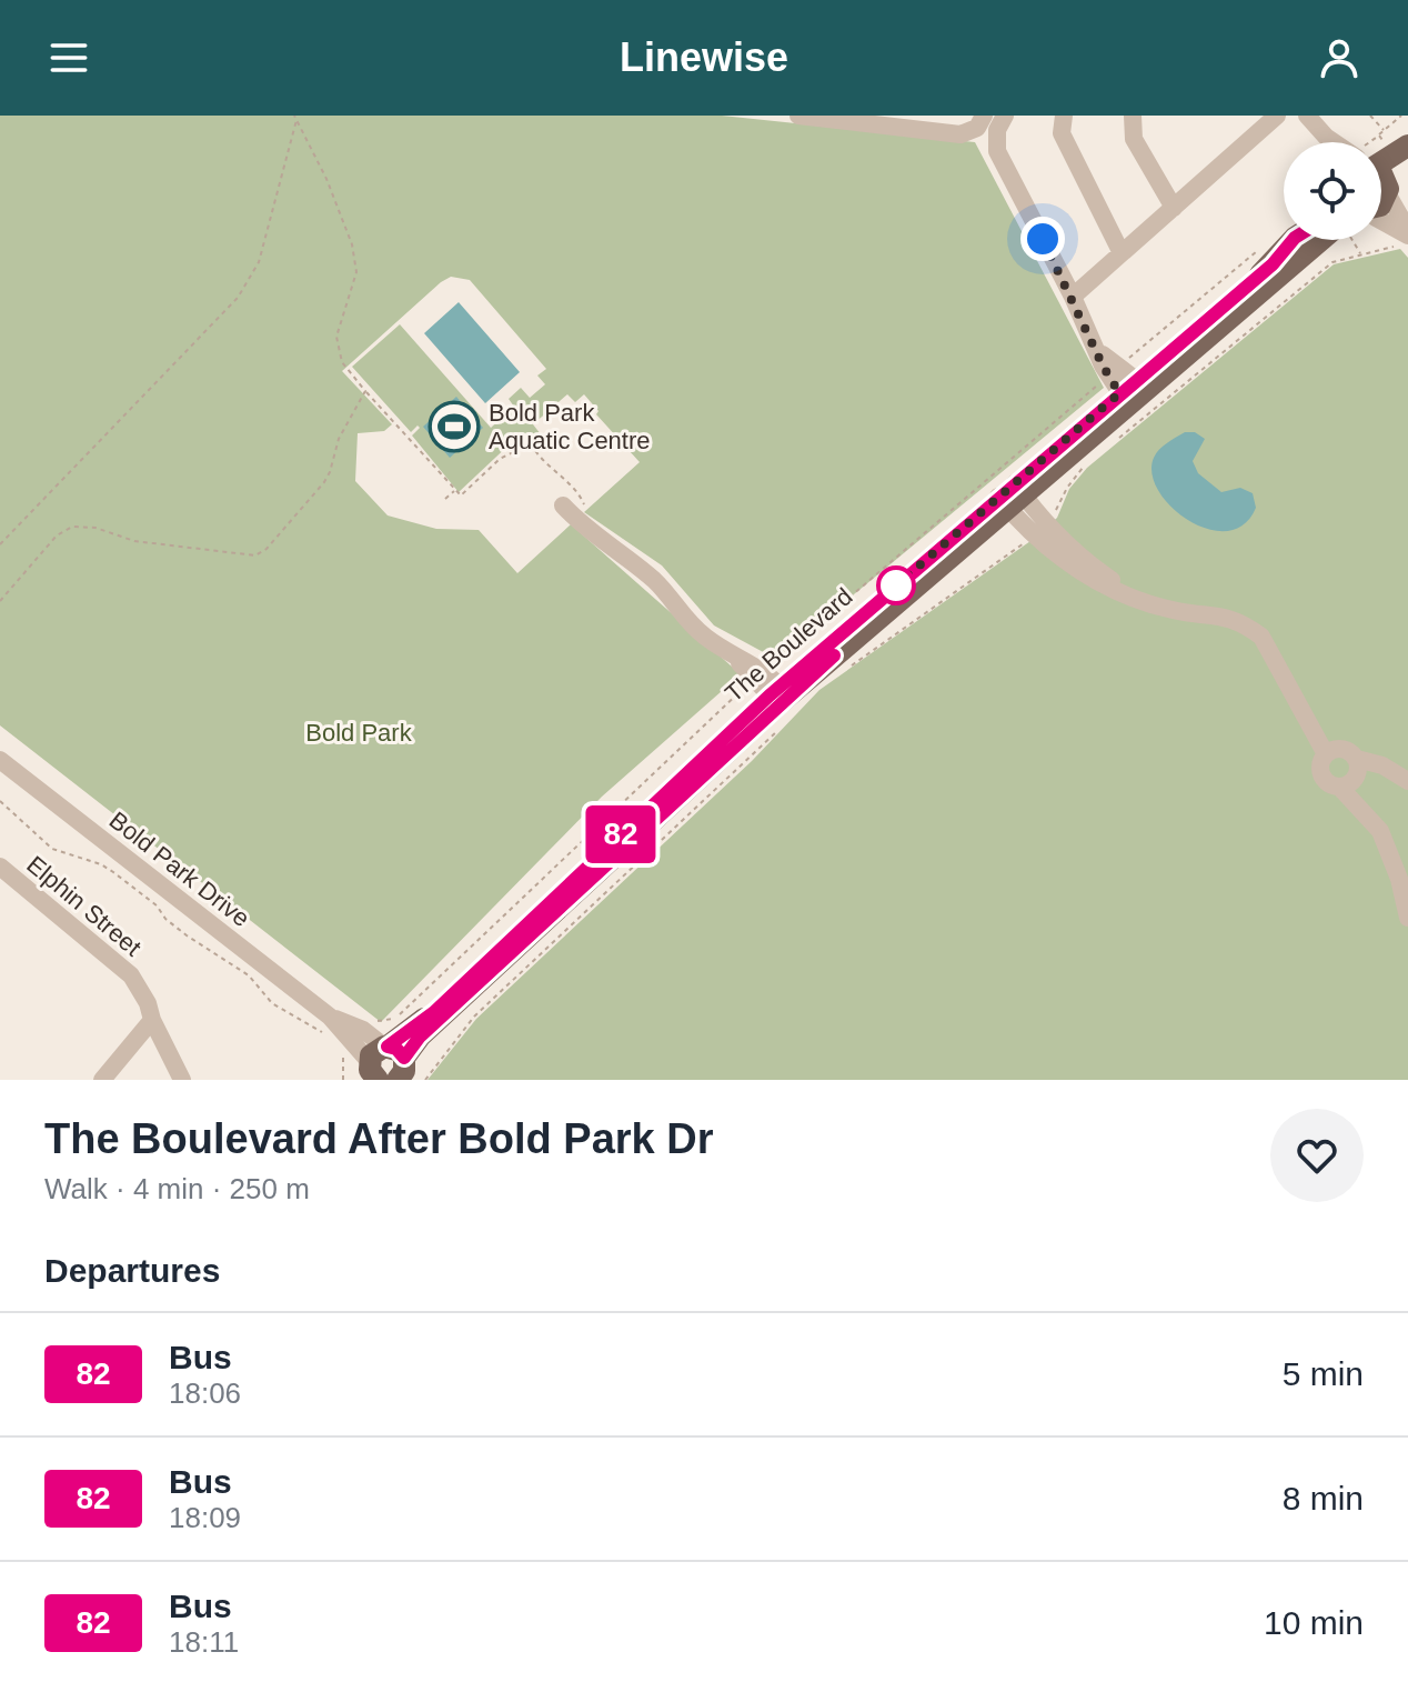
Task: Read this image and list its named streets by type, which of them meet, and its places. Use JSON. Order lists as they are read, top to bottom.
{
  "streets": {
    "main road": ["The Boulevard"],
    "street": ["Bold Park Drive", "Elphin Street"]
  },
  "crossings": [
    ["The Boulevard", "Bold Park Drive"]
  ],
  "parks": ["Bold Park"],
  "places": {
    "sports": ["Bold Park Aquatic Centre"]
  },
  "lines": ["bus line 82"],
  "page": {
    "header": "Linewise",
    "on_map": "82",
    "heading": [
      ["The Boulevard After Bold Park Dr", "Walk · 4 min · 250 m"],
      "Departures"
    ],
    "list": [
      {
        "mark": "82",
        "name": "Bus",
        "note": "18:06",
        "value": "5 min"
      },
      {
        "mark": "82",
        "name": "Bus",
        "note": "18:09",
        "value": "8 min"
      },
      {
        "mark": "82",
        "name": "Bus",
        "note": "18:11",
        "value": "10 min"
      }
    ]
  }
}
